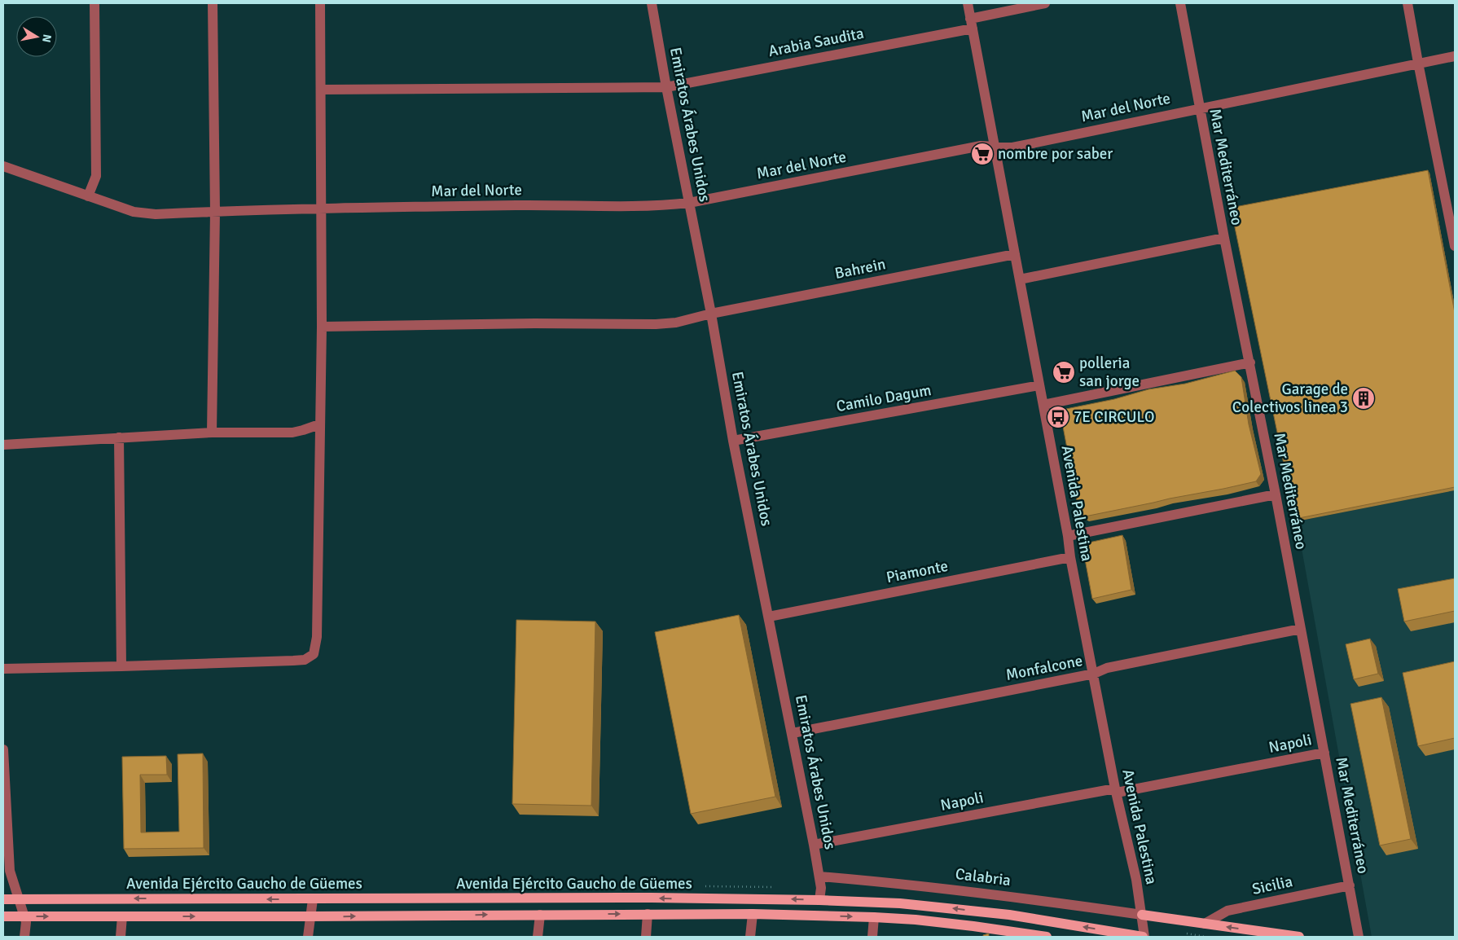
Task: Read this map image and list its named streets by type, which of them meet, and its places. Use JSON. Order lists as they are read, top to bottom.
{
  "streets": {
    "main road": ["Avenida Ejército Gaucho de Güemes"],
    "street": [
      "Arabia Saudita",
      "Mar del Norte",
      "Emiratos Árabes Unidos",
      "Mar Mediterráneo",
      "Bahrein",
      "Camilo Dagum",
      "Avenida Palestina",
      "Piamonte",
      "Monfalcone",
      "Napoli",
      "Calabria",
      "Sicilia"
    ]
  },
  "crossings": [
    ["Arabia Saudita", "Emiratos Árabes Unidos"],
    ["Arabia Saudita", "Avenida Palestina"],
    ["Mar del Norte", "Emiratos Árabes Unidos"],
    ["Mar del Norte", "Mar Mediterráneo"],
    ["Mar del Norte", "Avenida Palestina"],
    ["Emiratos Árabes Unidos", "Bahrein"],
    ["Emiratos Árabes Unidos", "Camilo Dagum"],
    ["Emiratos Árabes Unidos", "Piamonte"],
    ["Emiratos Árabes Unidos", "Monfalcone"],
    ["Emiratos Árabes Unidos", "Napoli"],
    ["Emiratos Árabes Unidos", "Calabria"],
    ["Emiratos Árabes Unidos", "Avenida Ejército Gaucho de Güemes"],
    ["Mar Mediterráneo", "Monfalcone"],
    ["Mar Mediterráneo", "Napoli"],
    ["Mar Mediterráneo", "Sicilia"],
    ["Bahrein", "Avenida Palestina"],
    ["Camilo Dagum", "Avenida Palestina"],
    ["Avenida Palestina", "Piamonte"],
    ["Avenida Palestina", "Monfalcone"],
    ["Avenida Palestina", "Napoli"],
    ["Avenida Palestina", "Calabria"],
    ["Avenida Palestina", "Avenida Ejército Gaucho de Güemes"]
  ],
  "places": {
    "supermarket": ["nombre por saber", "polleria san jorge"],
    "building": ["Garage de Colectivos linea 3"],
    "bus stop": ["7E CIRCULO"]
  },
  "north": "right"
}
